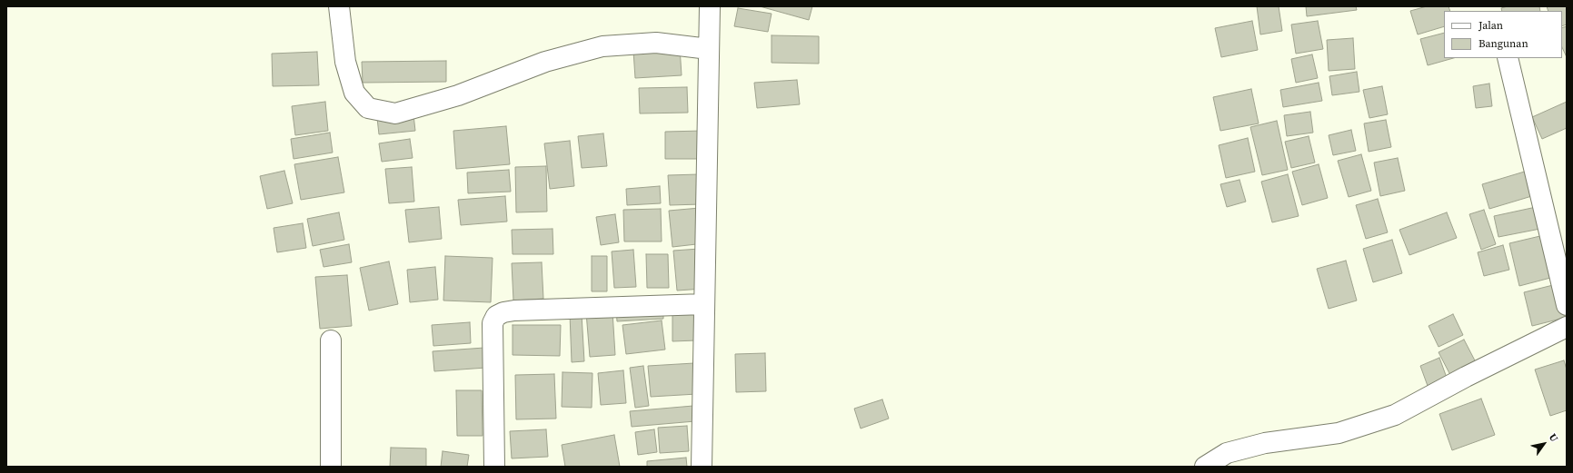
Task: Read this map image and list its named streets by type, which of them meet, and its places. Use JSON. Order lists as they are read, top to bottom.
{
  "legend": ["Jalan", "Bangunan"],
  "north": "top right"
}
